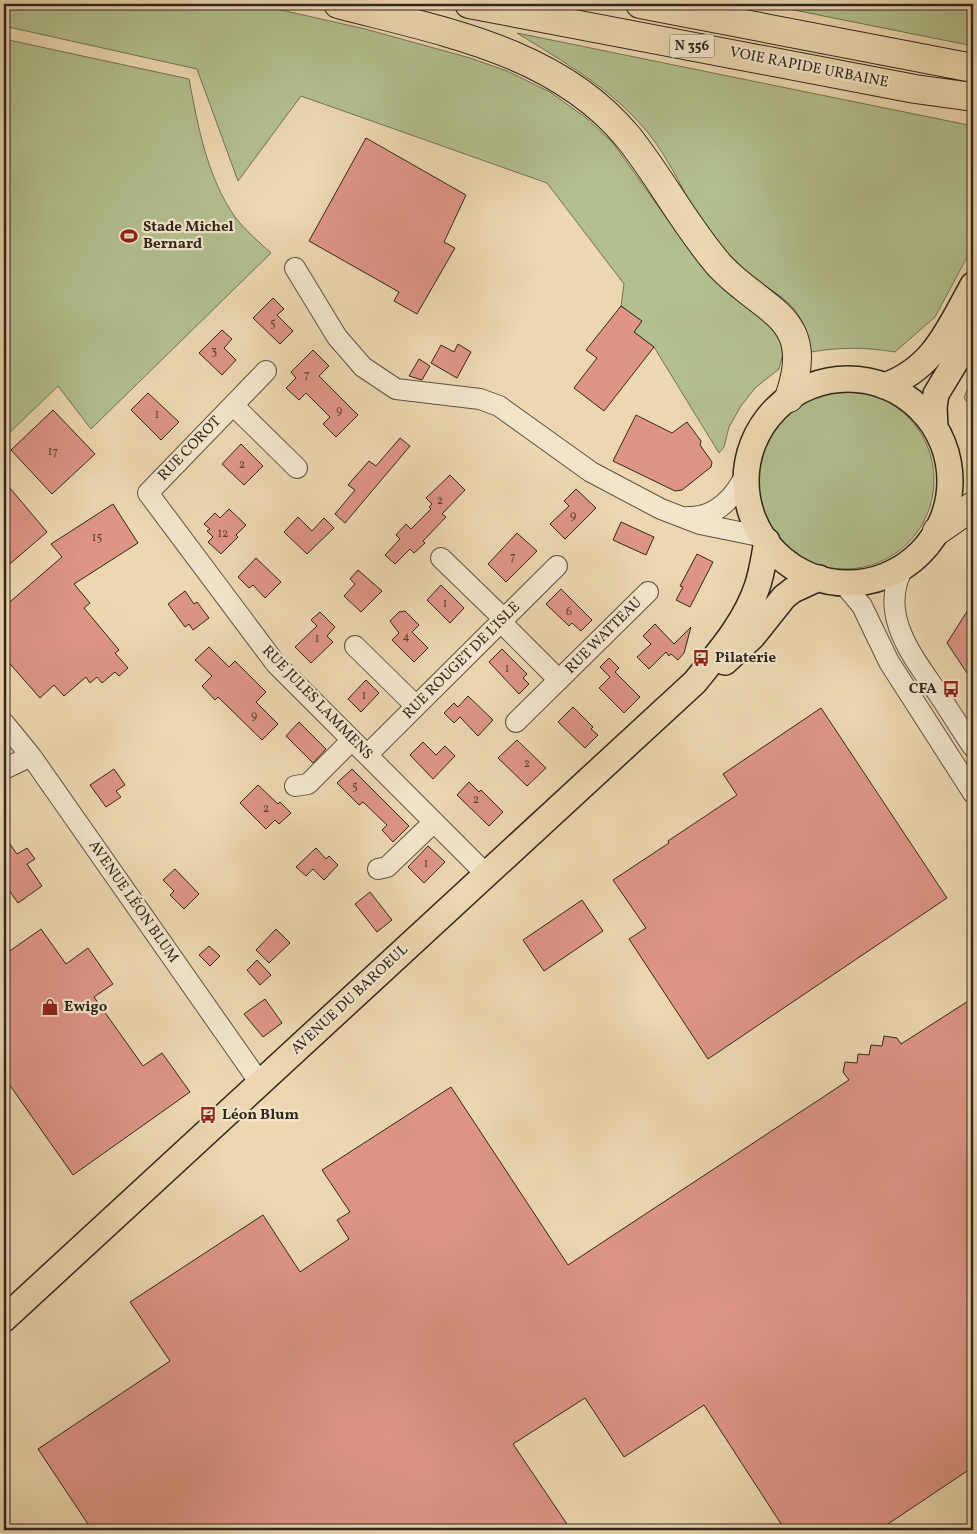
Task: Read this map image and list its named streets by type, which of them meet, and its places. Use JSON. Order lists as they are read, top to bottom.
{
  "streets": {
    "highway": ["N 356", "VOIE RAPIDE URBAINE"],
    "main road": ["AVENUE DU BAROEUL"],
    "street": [
      "RUE COROT",
      "RUE WATTEAU",
      "RUE ROUGET DE L'ISLE",
      "RUE JULES LAMMENS",
      "AVENUE LÉON BLUM"
    ]
  },
  "crossings": [
    ["RUE COROT", "RUE JULES LAMMENS"],
    ["RUE WATTEAU", "RUE ROUGET DE L'ISLE"],
    ["RUE ROUGET DE L'ISLE", "RUE JULES LAMMENS"],
    ["RUE JULES LAMMENS", "AVENUE DU BAROEUL"],
    ["AVENUE LÉON BLUM", "AVENUE DU BAROEUL"]
  ],
  "places": {
    "sports": ["Stade Michel Bernard"],
    "bus stop": ["Pilaterie", "CFA", "Léon Blum"],
    "shop": ["Ewigo"]
  },
  "house_numbers": [
    "5",
    "3",
    "7",
    "9",
    "1",
    "17",
    "2",
    "2",
    "9",
    "12",
    "15",
    "7",
    "1",
    "6",
    "4",
    "1",
    "1",
    "1",
    "9",
    "2",
    "5",
    "2",
    "2",
    "1"
  ]
}
